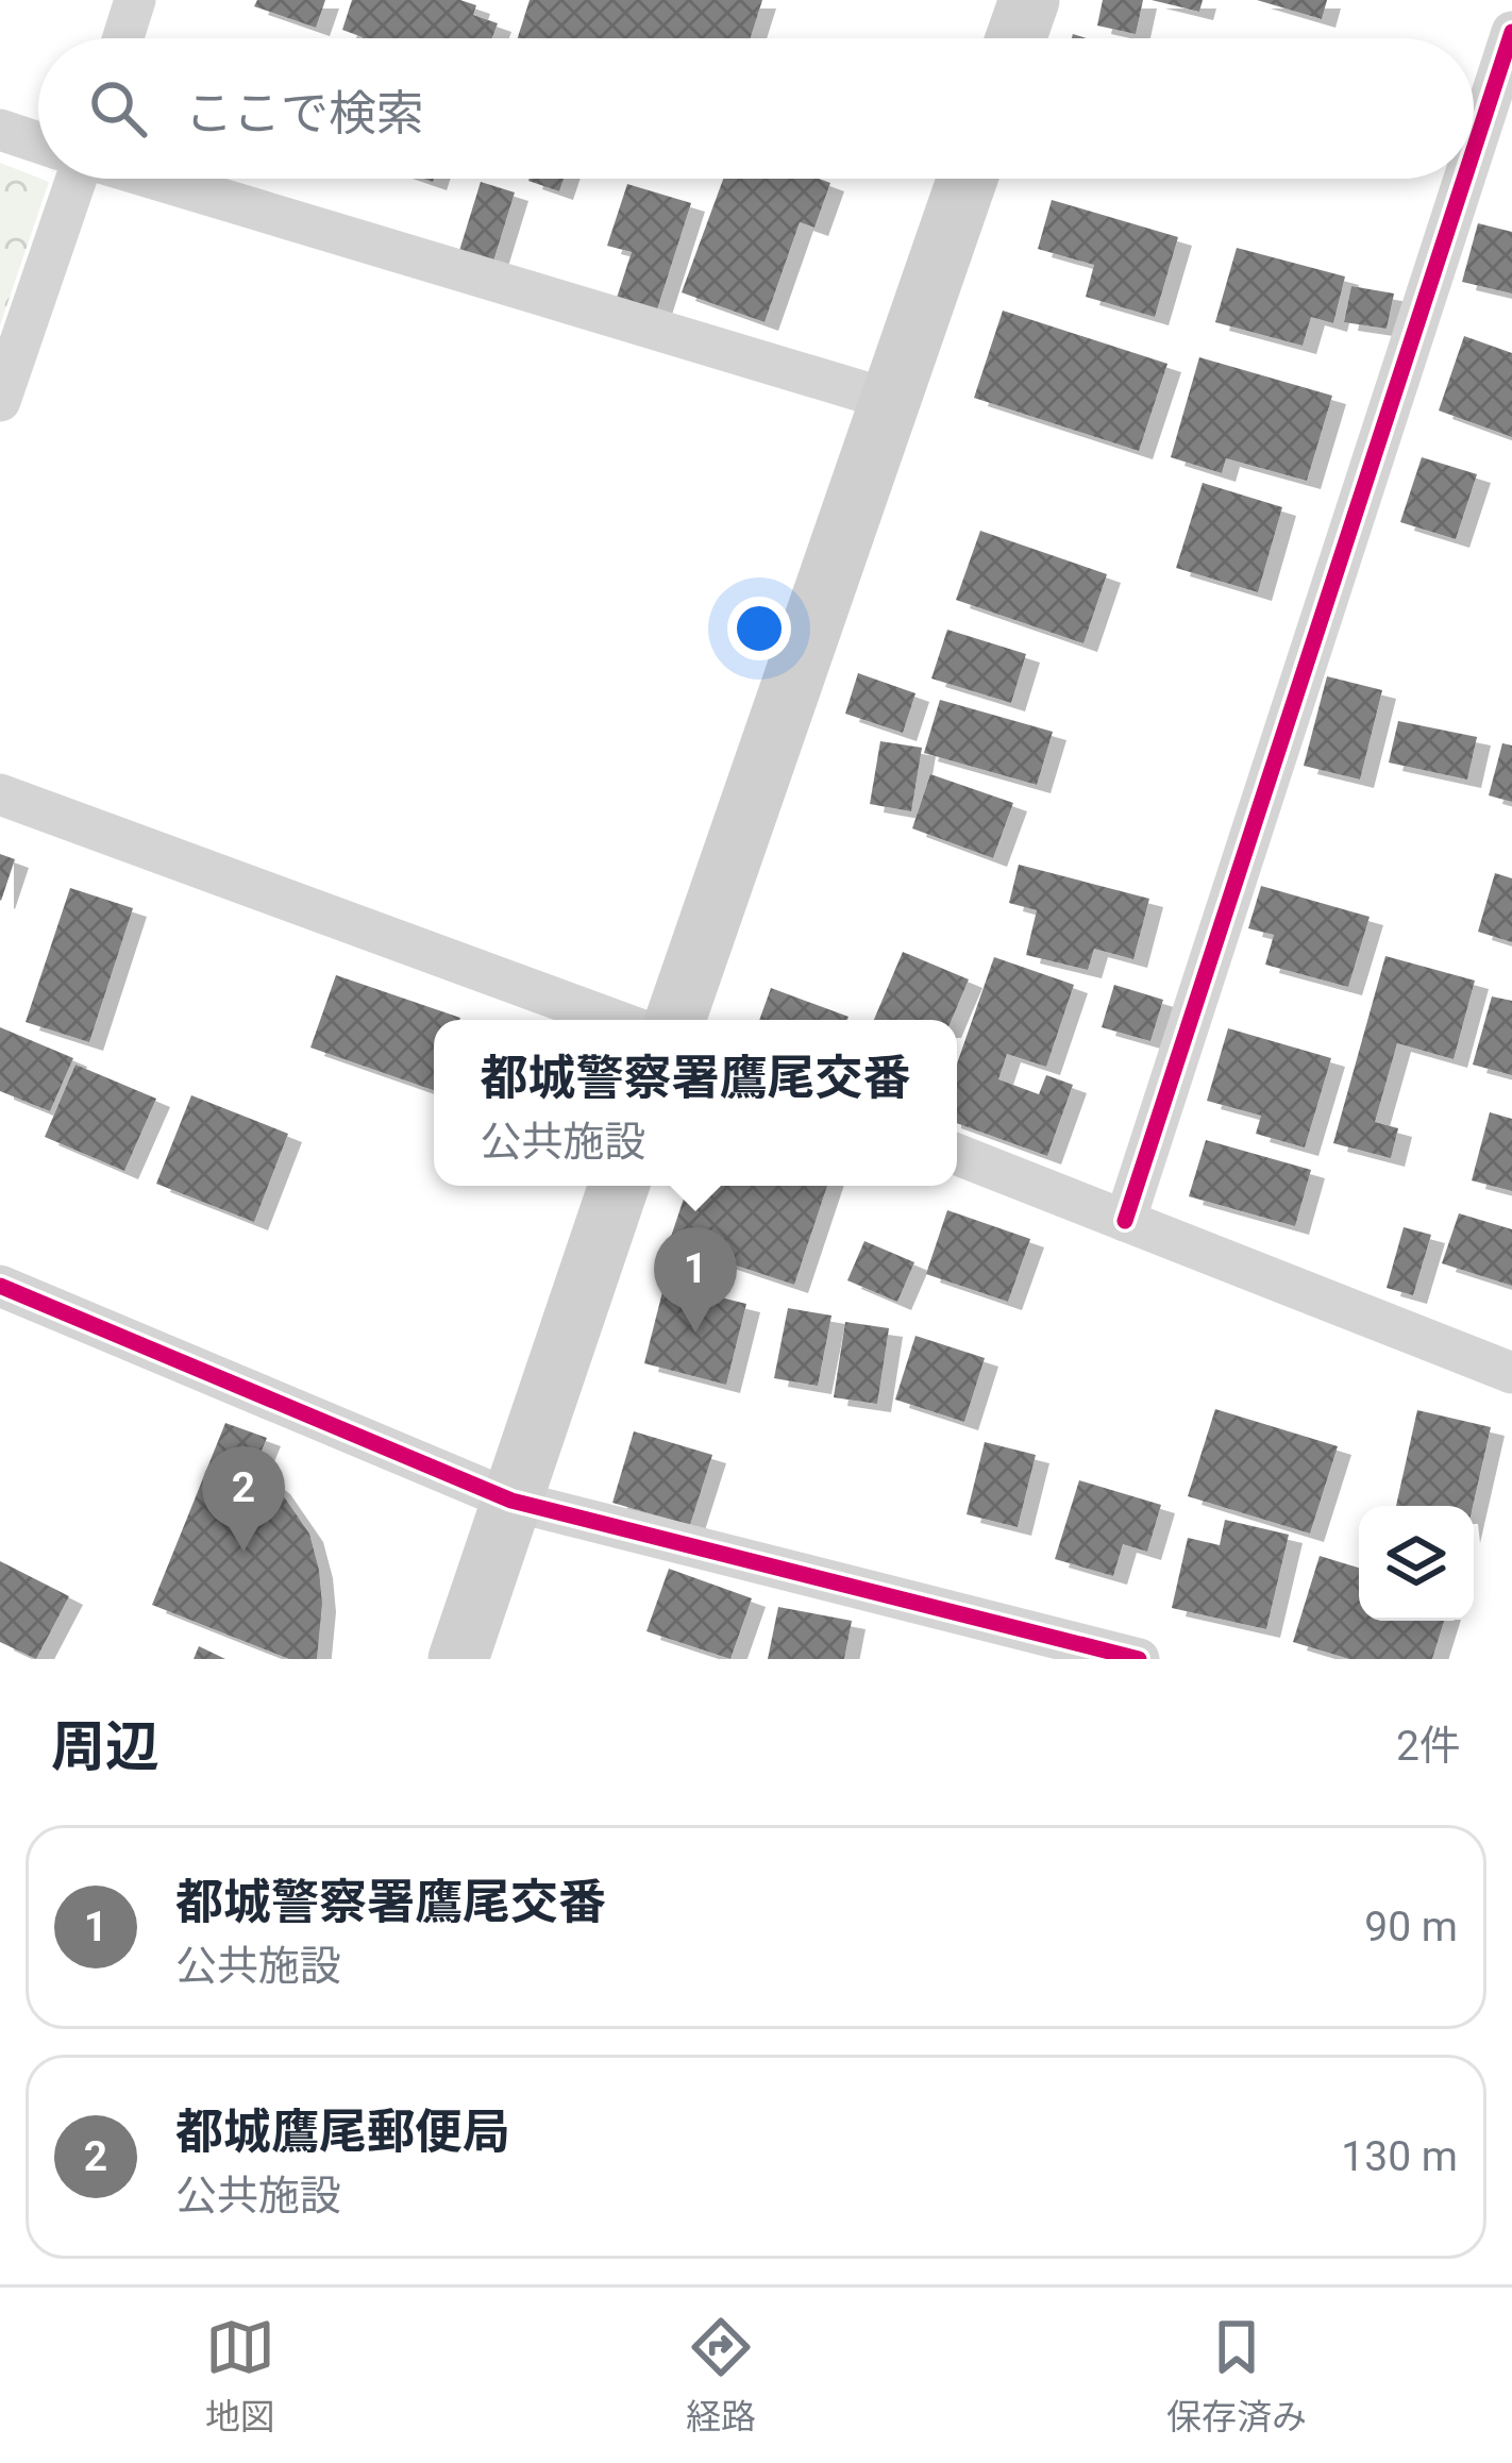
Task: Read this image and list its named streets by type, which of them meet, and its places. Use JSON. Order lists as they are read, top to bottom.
{
  "page": {
    "search": "ここで検索",
    "popup": ["都城警察署鷹尾交番", "公共施設"],
    "pins": ["1", "2"],
    "heading": ["周辺", "2件"],
    "list": [
      {
        "mark": "1",
        "name": "都城警察署鷹尾交番",
        "note": "公共施設",
        "value": "90 m"
      },
      {
        "mark": "2",
        "name": "都城鷹尾郵便局",
        "note": "公共施設",
        "value": "130 m"
      }
    ],
    "nav": ["地図", "経路", "保存済み"]
  }
}
